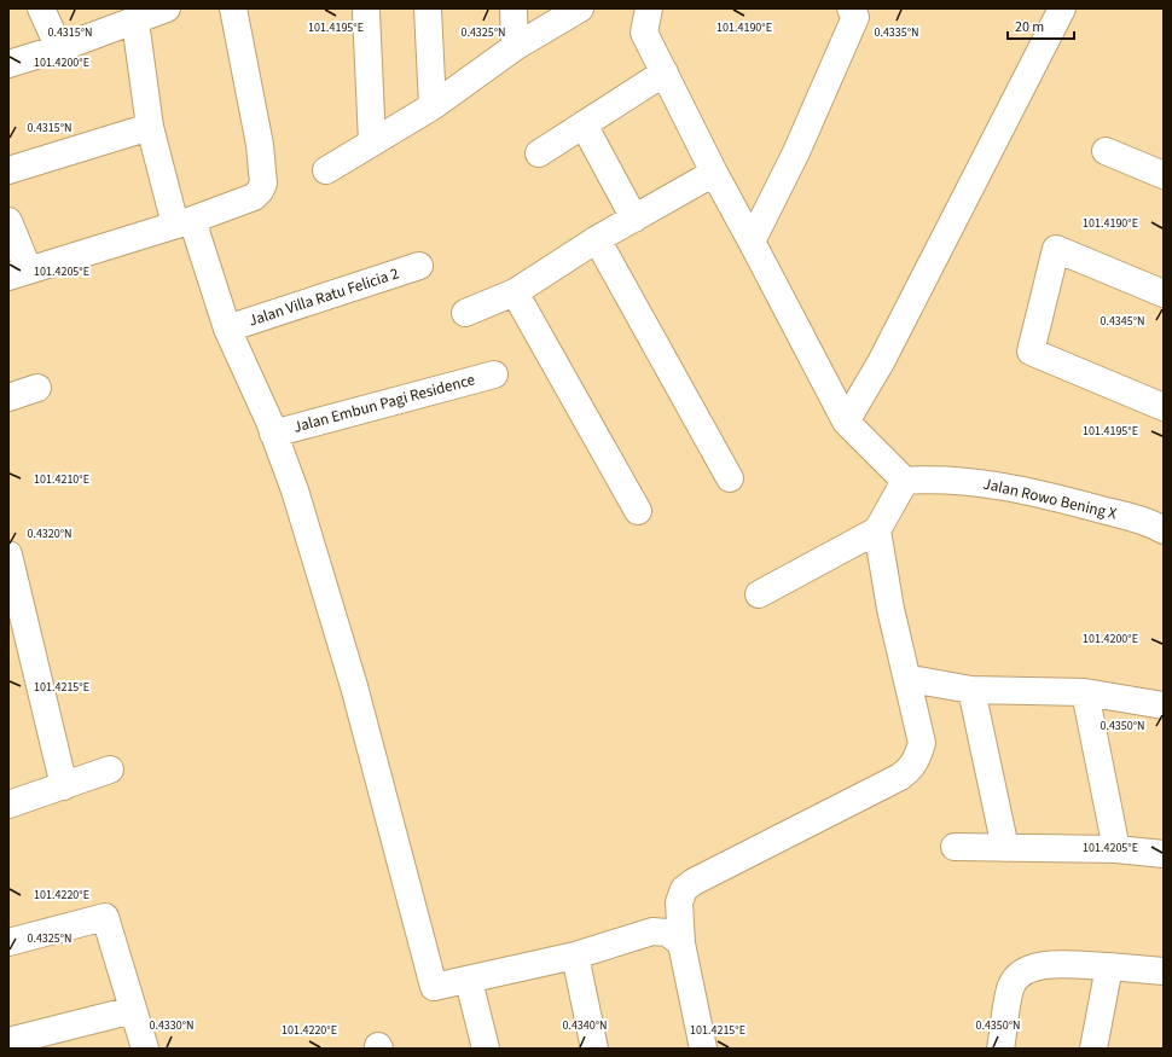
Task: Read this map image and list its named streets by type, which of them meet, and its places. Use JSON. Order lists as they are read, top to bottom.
{
  "streets": {
    "street": ["Jalan Villa Ratu Felicia 2", "Jalan Embun Pagi Residence", "Jalan Rowo Bening X"]
  },
  "scale_bar": "20 m",
  "coordinates": [
    "101.4195°E",
    "101.4190°E",
    "0.4315°N",
    "0.4325°N",
    "0.4335°N",
    "101.4200°E",
    "101.4205°E",
    "0.4345°N",
    "101.4210°E",
    "0.4320°N",
    "101.4215°E",
    "0.4350°N",
    "101.4220°E",
    "0.4330°N",
    "0.4340°N"
  ]
}
